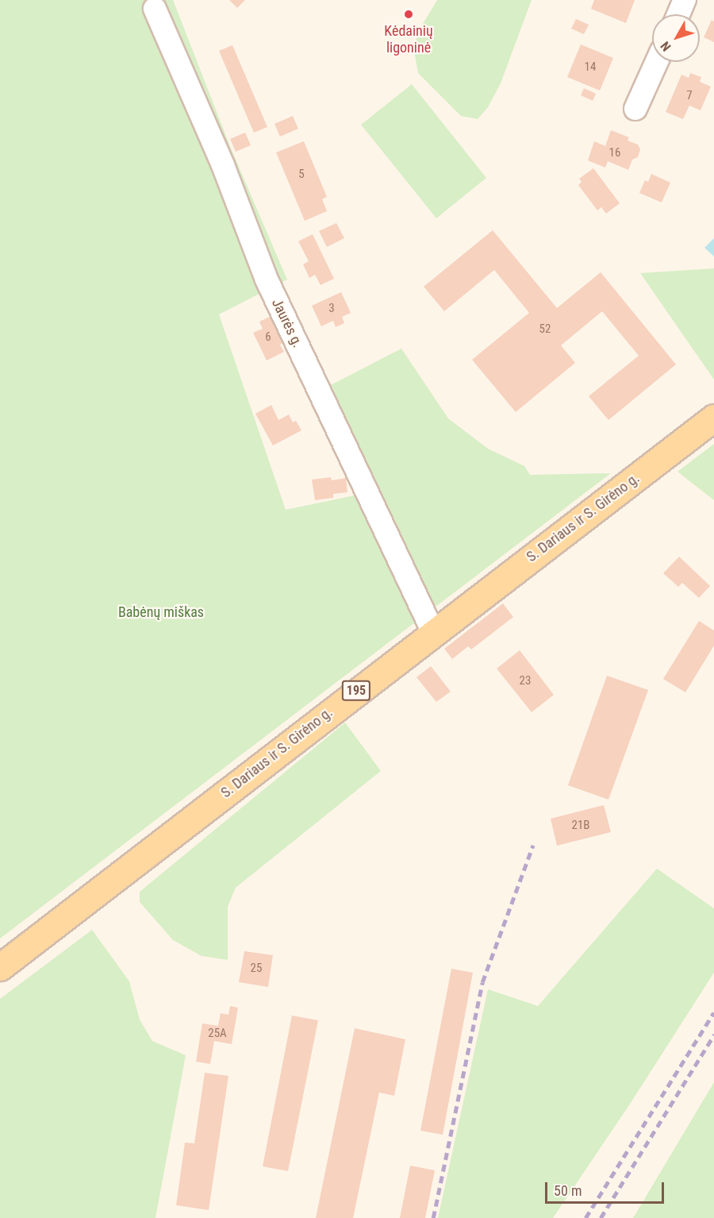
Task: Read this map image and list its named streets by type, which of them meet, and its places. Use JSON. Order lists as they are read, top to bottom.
{
  "streets": {
    "main road": ["S. Dariaus ir S. Girėno g.", "195"],
    "street": ["Jaurės g."]
  },
  "crossings": [
    ["Jaurės g.", "S. Dariaus ir S. Girėno g."]
  ],
  "parks": ["Babėnų miškas"],
  "places": ["Kėdainių ligoninė"],
  "house_numbers": [
    "14",
    "7",
    "16",
    "5",
    "3",
    "52",
    "6",
    "23",
    "21B",
    "25",
    "25A"
  ],
  "scale_bar": "50 m",
  "north": "bottom left"
}
